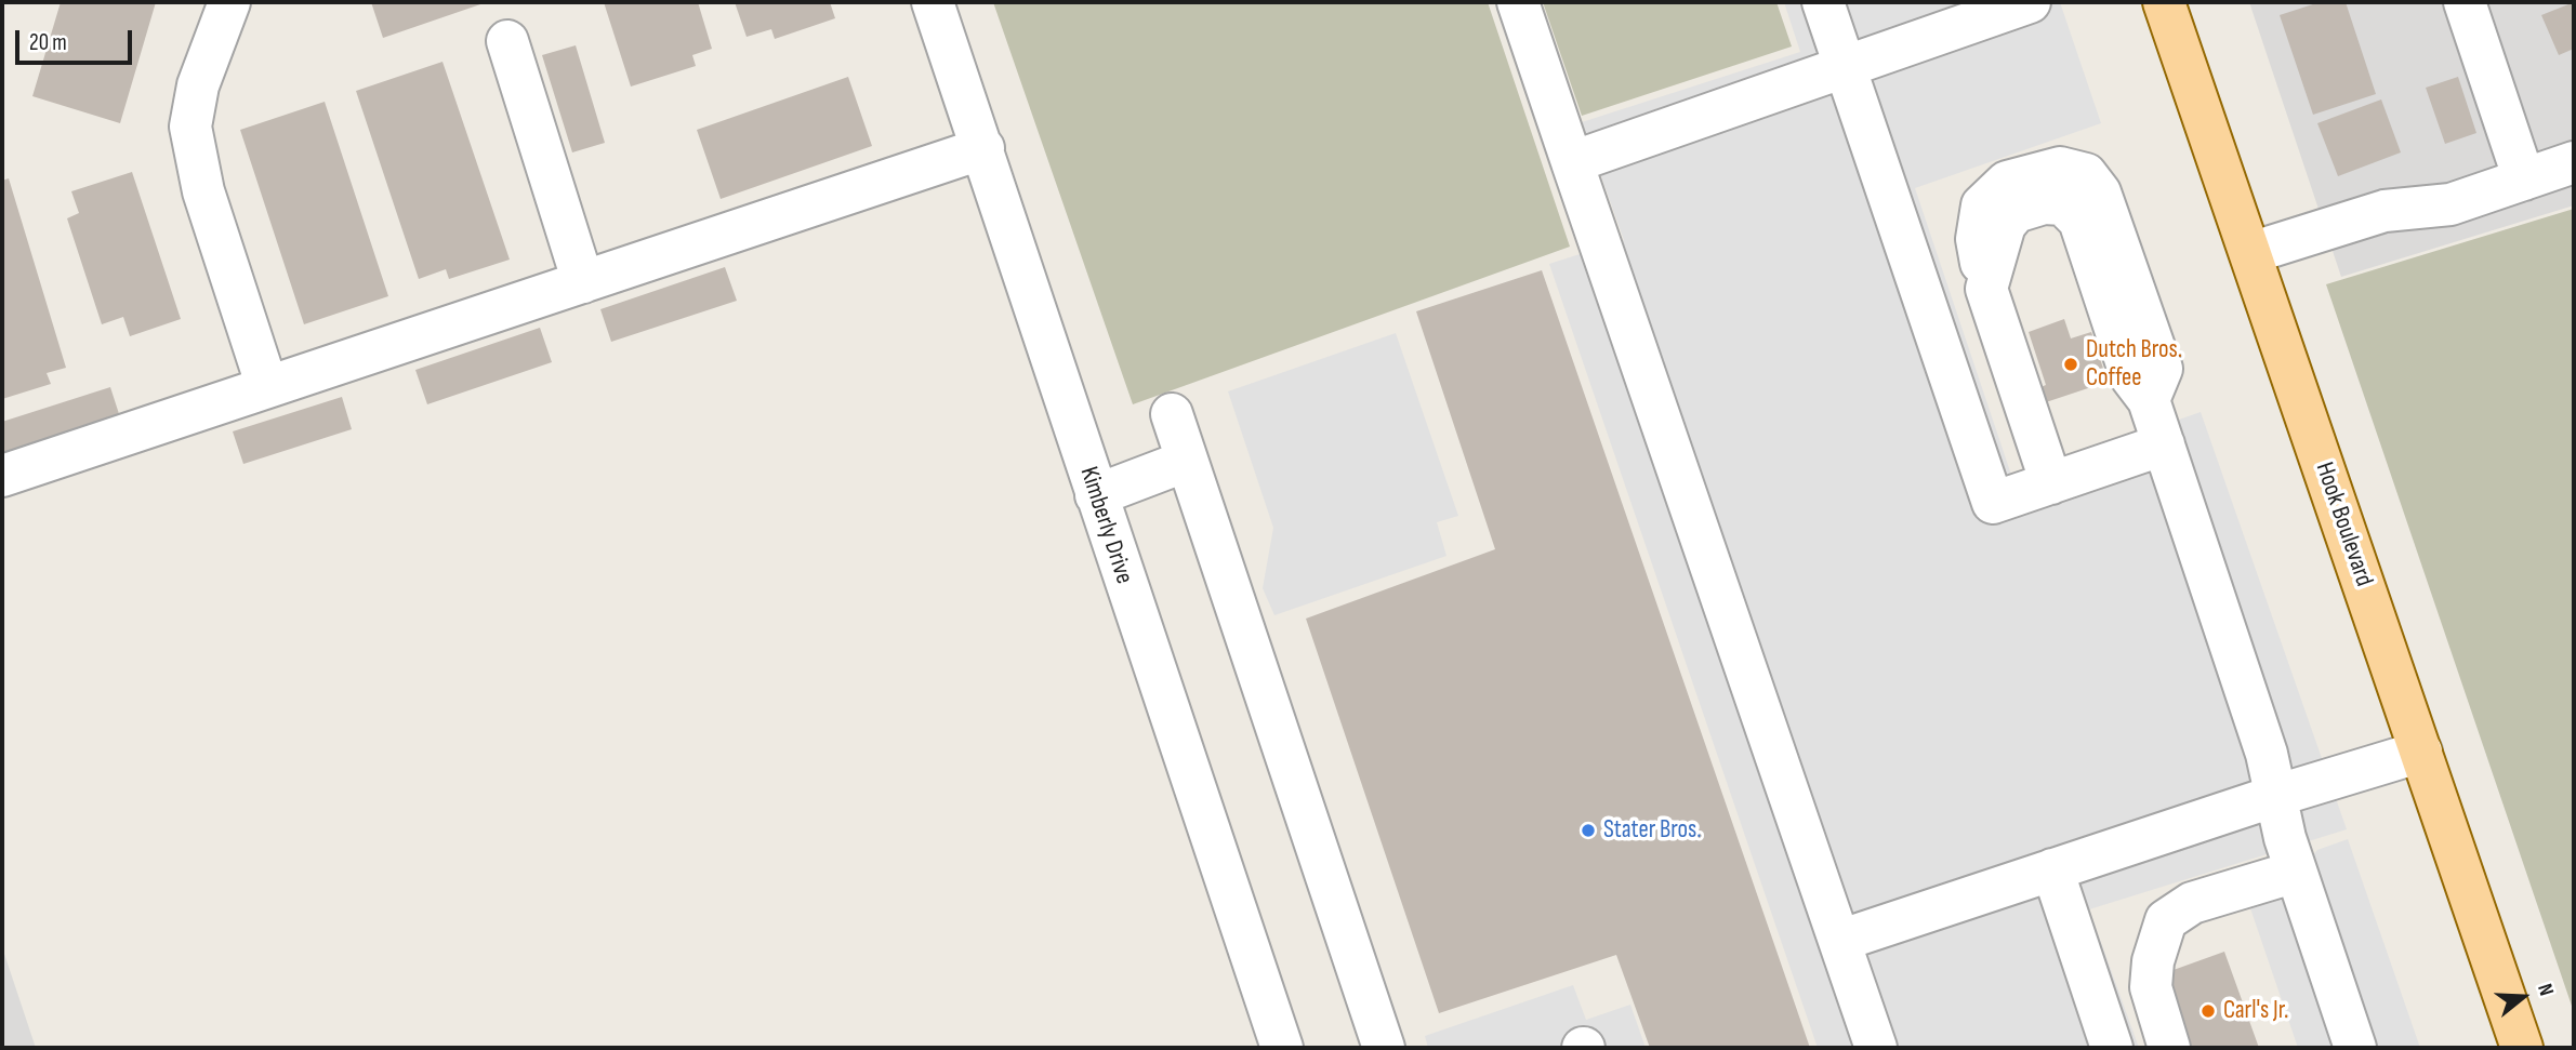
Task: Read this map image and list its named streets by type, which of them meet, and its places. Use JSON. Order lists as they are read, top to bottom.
{
  "streets": {
    "main road": ["Hook Boulevard"],
    "street": ["Kimberly Drive"]
  },
  "places": ["Dutch Bros. Coffee", "Stater Bros.", "Carl's Jr."],
  "scale_bar": "20 m",
  "north": "right"
}
